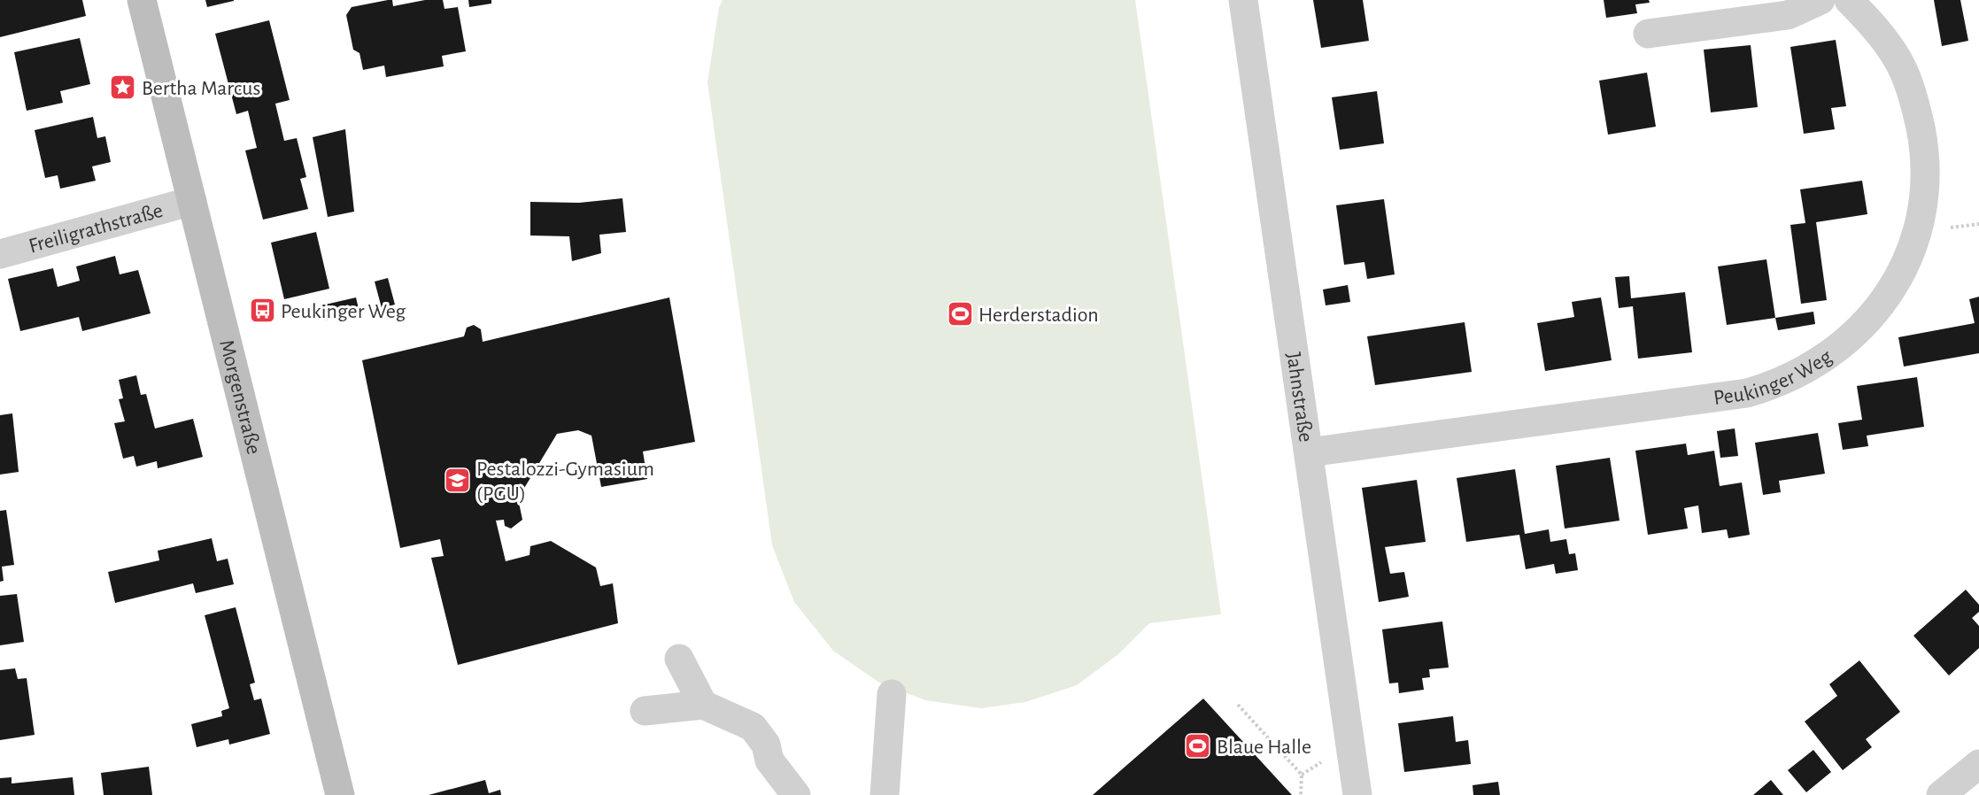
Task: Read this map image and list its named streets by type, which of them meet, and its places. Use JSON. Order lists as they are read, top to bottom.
{
  "streets": {
    "main road": ["Morgenstraße"],
    "street": ["Freiligrathstraße", "Peukinger Weg", "Jahnstraße"]
  },
  "crossings": [
    ["Freiligrathstraße", "Morgenstraße"],
    ["Peukinger Weg", "Jahnstraße"]
  ],
  "places": {
    "place": ["Bertha Marcus"],
    "bus stop": ["Peukinger Weg"],
    "sports": ["Herderstadion", "Blaue Halle"],
    "school or university": ["Pestalozzi-Gymasium (PGU)"]
  }
}
